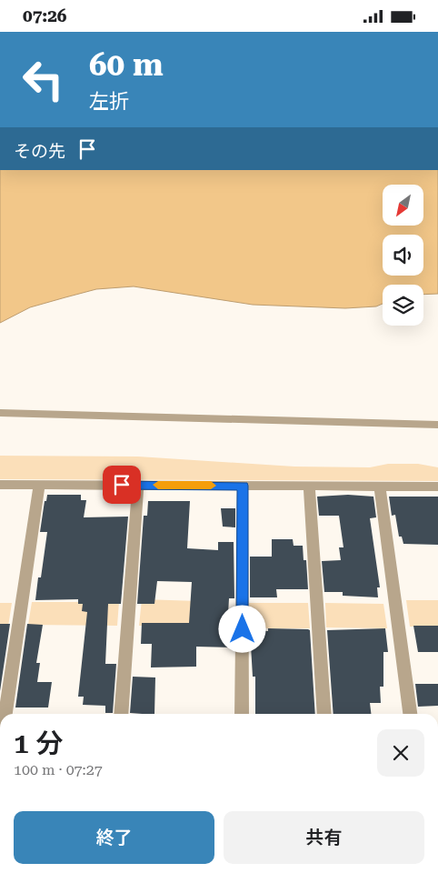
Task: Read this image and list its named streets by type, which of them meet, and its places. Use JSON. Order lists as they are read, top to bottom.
{
  "north": "bottom left",
  "page": {
    "status": "07:26",
    "turn": ["60 m", "左折"],
    "then": "その先",
    "heading": ["1 分", "100 m · 07:27"],
    "buttons": ["終了", "共有"]
  }
}
